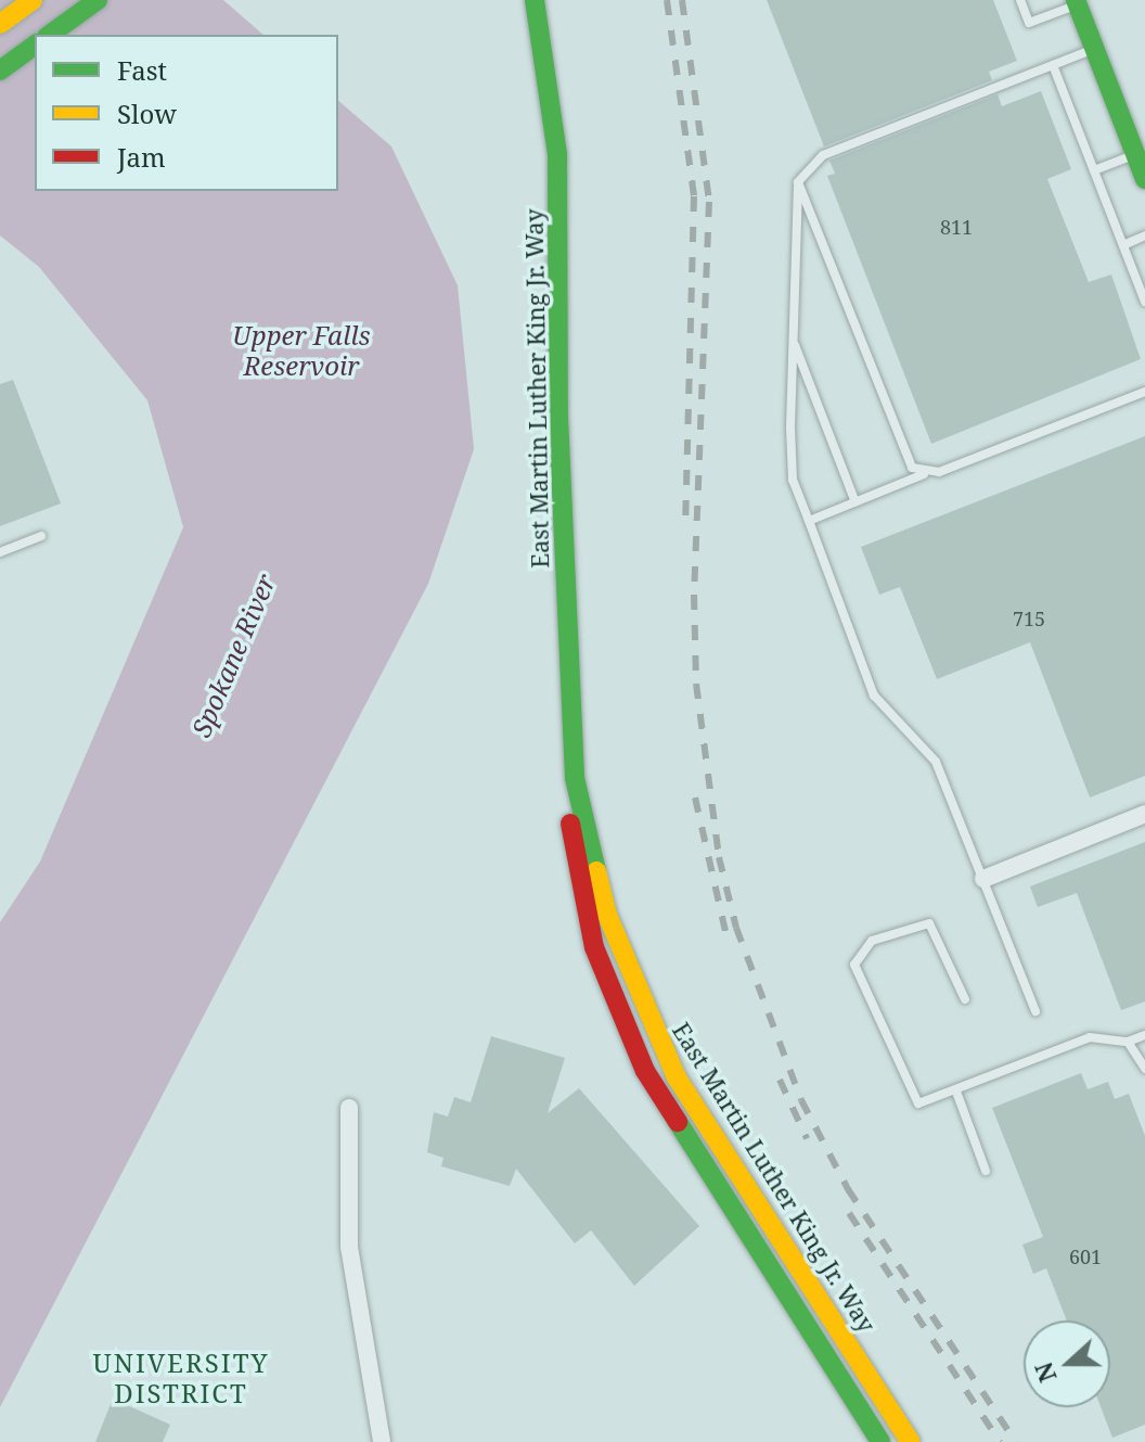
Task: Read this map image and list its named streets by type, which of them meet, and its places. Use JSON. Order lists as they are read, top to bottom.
{
  "streets": {
    "main road": ["East Martin Luther King Jr. Way"]
  },
  "districts": ["UNIVERSITY DISTRICT"],
  "water": ["Upper Falls Reservoir", "Spokane River"],
  "house_numbers": ["811", "715", "601"],
  "legend": ["Fast", "Slow", "Jam"],
  "north": "left"
}
